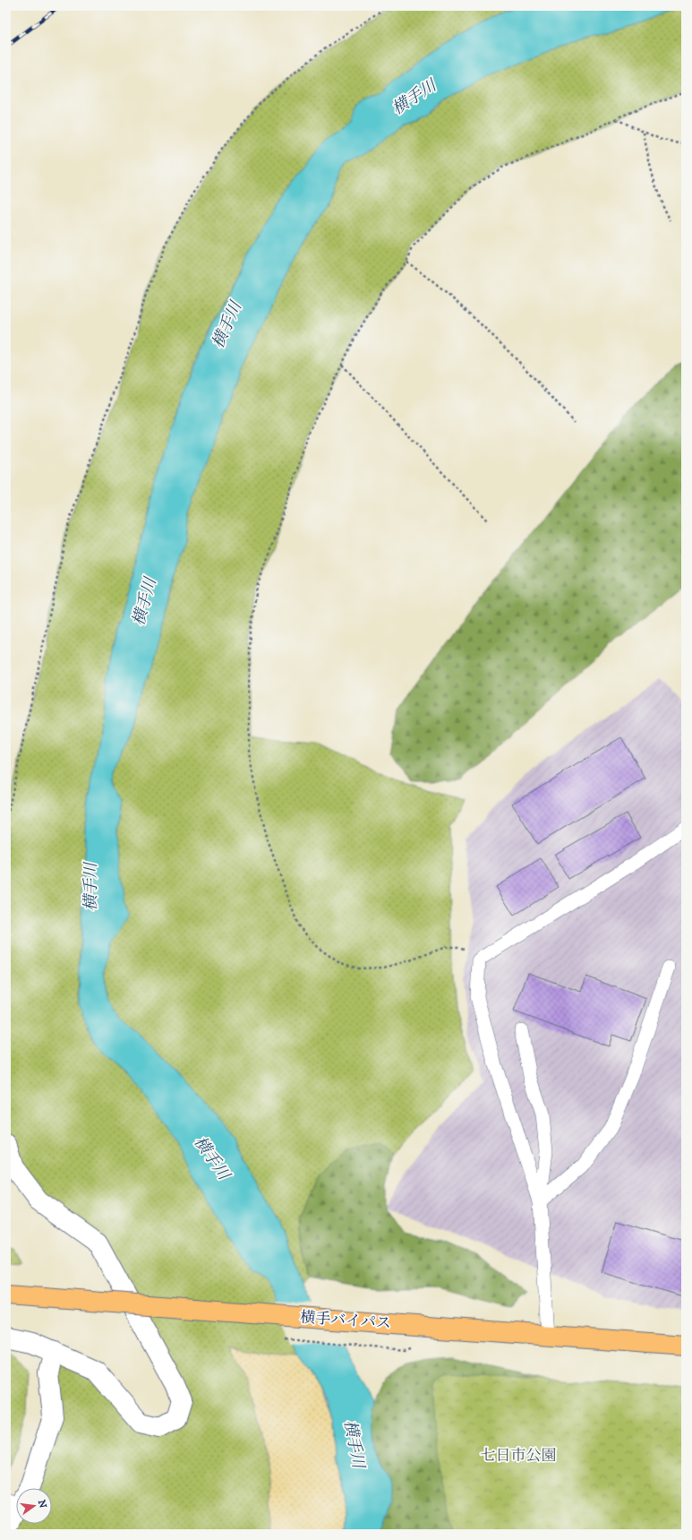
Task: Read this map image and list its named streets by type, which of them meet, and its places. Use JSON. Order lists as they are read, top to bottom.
{
  "streets": {
    "highway": ["横手バイパス"]
  },
  "water": ["横手川"],
  "parks": ["七日市公園"],
  "north": "right"
}
